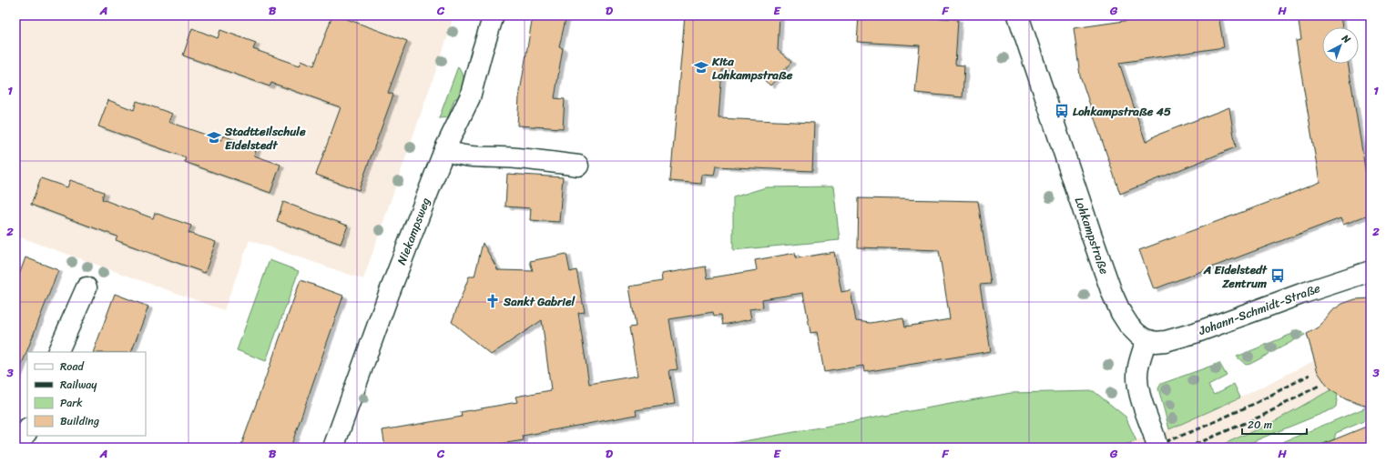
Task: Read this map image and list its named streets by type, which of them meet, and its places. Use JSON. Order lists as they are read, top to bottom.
{
  "streets": {
    "street": ["Niekampsweg", "Lohkampstraße", "Johann-Schmidt-Straße"]
  },
  "crossings": [
    ["Lohkampstraße", "Johann-Schmidt-Straße"]
  ],
  "places": {
    "school or university": ["Kita Lohkampstraße", "Stadtteilschule Eidelstedt"],
    "bus stop": ["Lohkampstraße 45", "A Eidelstedt Zentrum"],
    "church": ["Sankt Gabriel"]
  },
  "legend": [
    "Road",
    "Railway",
    "Park",
    "Building"
  ],
  "scale_bar": "20 m",
  "north": "top right",
  "grid": {
    "columns": [
      "A",
      "B",
      "C",
      "D",
      "E",
      "F",
      "G",
      "H"
    ],
    "rows": ["1", "2", "3"]
  }
}
